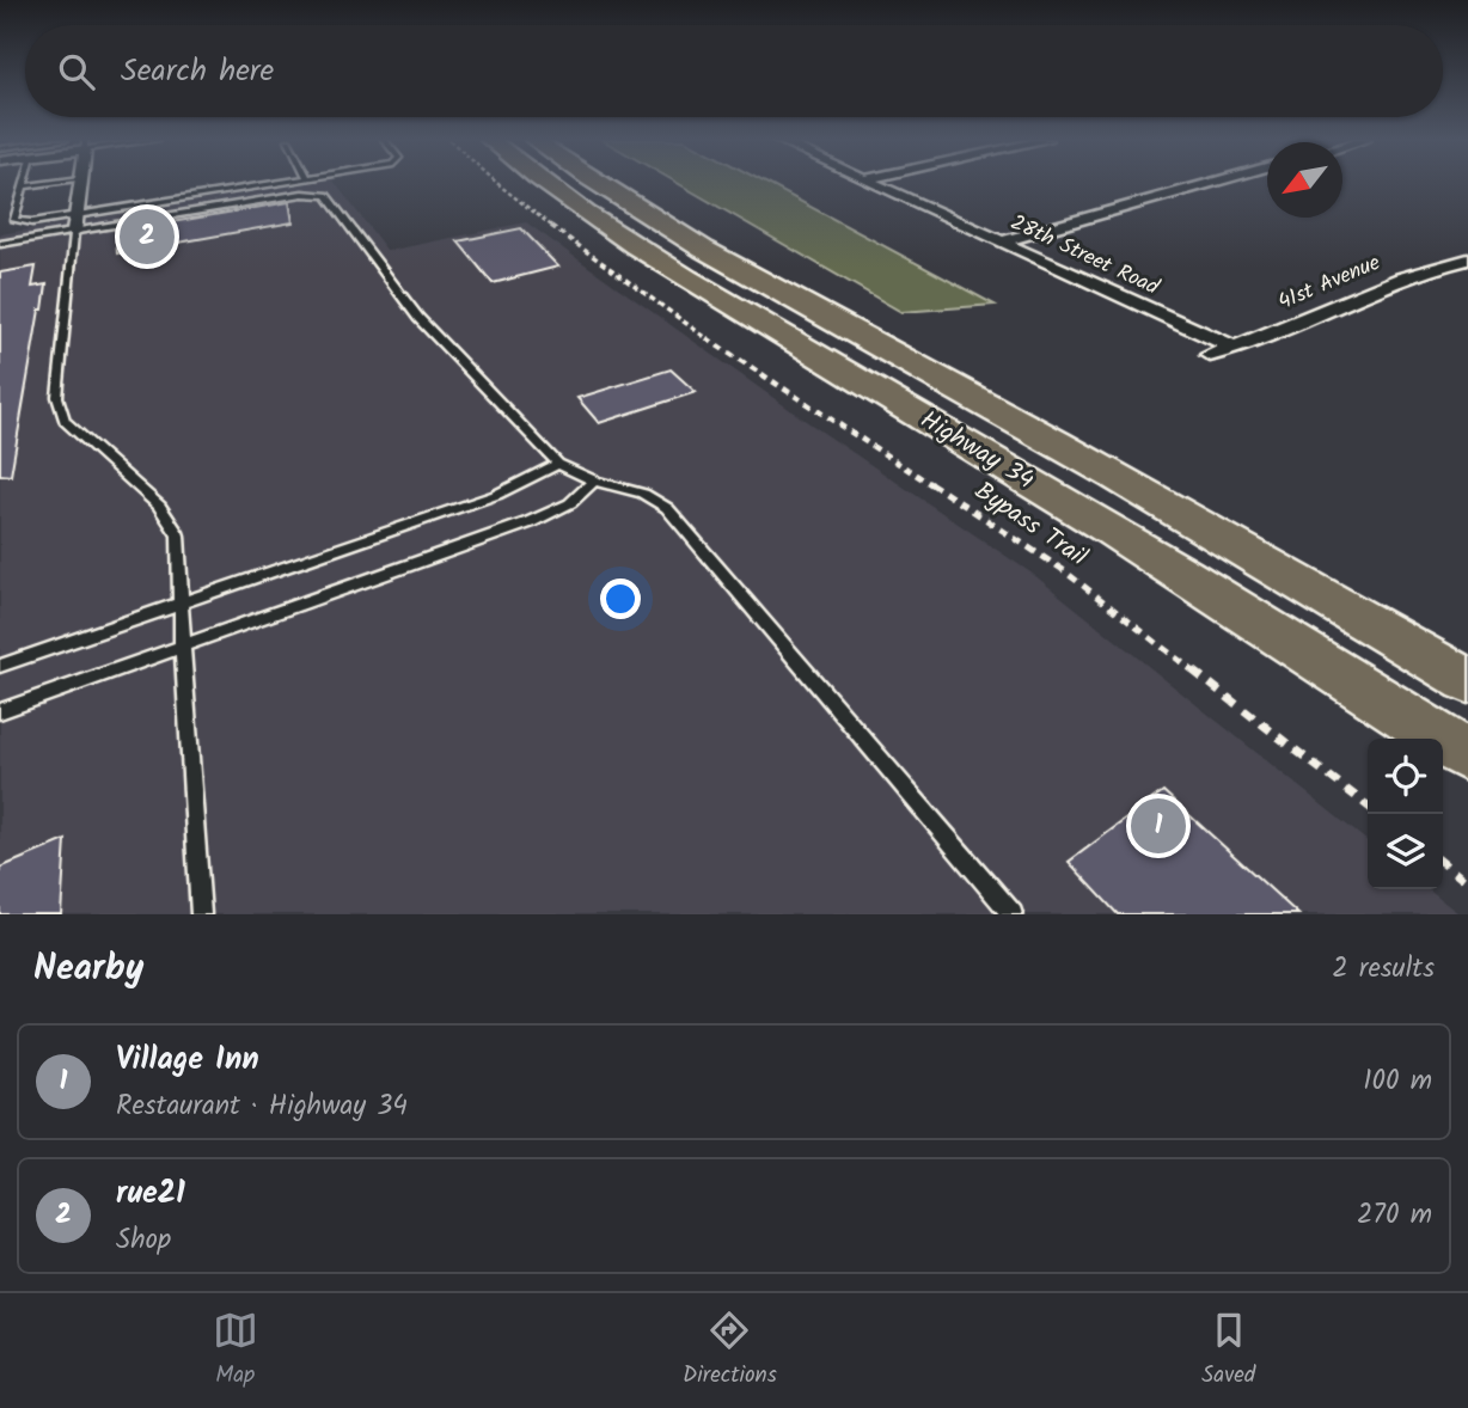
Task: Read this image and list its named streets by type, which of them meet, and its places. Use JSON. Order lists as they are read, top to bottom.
{
  "streets": {
    "highway": ["Highway 34"],
    "street": ["28th Street Road", "41st Avenue"],
    "path": ["Bypass Trail"]
  },
  "crossings": [
    ["28th Street Road", "41st Avenue"]
  ],
  "north": "bottom left",
  "page": {
    "search": "Search here",
    "pins": ["2", "1"],
    "heading": ["Nearby", "2 results"],
    "list": [
      {
        "mark": "1",
        "name": "Village Inn",
        "note": "Restaurant · Highway 34",
        "value": "100 m"
      },
      {
        "mark": "2",
        "name": "rue21",
        "note": "Shop",
        "value": "270 m"
      }
    ],
    "nav": ["Map", "Directions", "Saved"]
  }
}
